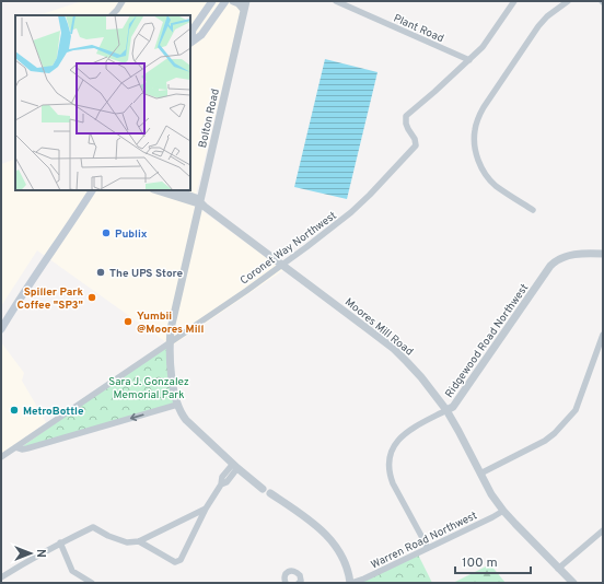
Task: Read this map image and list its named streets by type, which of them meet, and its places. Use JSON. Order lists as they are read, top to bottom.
{
  "streets": {
    "street": [
      "Plant Road",
      "Bolton Road",
      "Coronet Way Northwest",
      "Moores Mill Road",
      "Ridgewood Road Northwest",
      "Warren Road Northwest"
    ]
  },
  "crossings": [
    ["Plant Road", "Coronet Way Northwest"],
    ["Bolton Road", "Coronet Way Northwest"],
    ["Bolton Road", "Moores Mill Road"],
    ["Bolton Road", "Warren Road Northwest"],
    ["Coronet Way Northwest", "Moores Mill Road"],
    ["Moores Mill Road", "Ridgewood Road Northwest"],
    ["Moores Mill Road", "Warren Road Northwest"],
    ["Ridgewood Road Northwest", "Warren Road Northwest"]
  ],
  "parks": ["Sara J. Gonzalez Memorial Park"],
  "places": [
    "Publix",
    "The UPS Store",
    "Spiller Park Coffee \"SP3\"",
    "Yumbii @Moores Mill",
    "MetroBottle"
  ],
  "scale_bar": "100 m",
  "north": "right"
}
